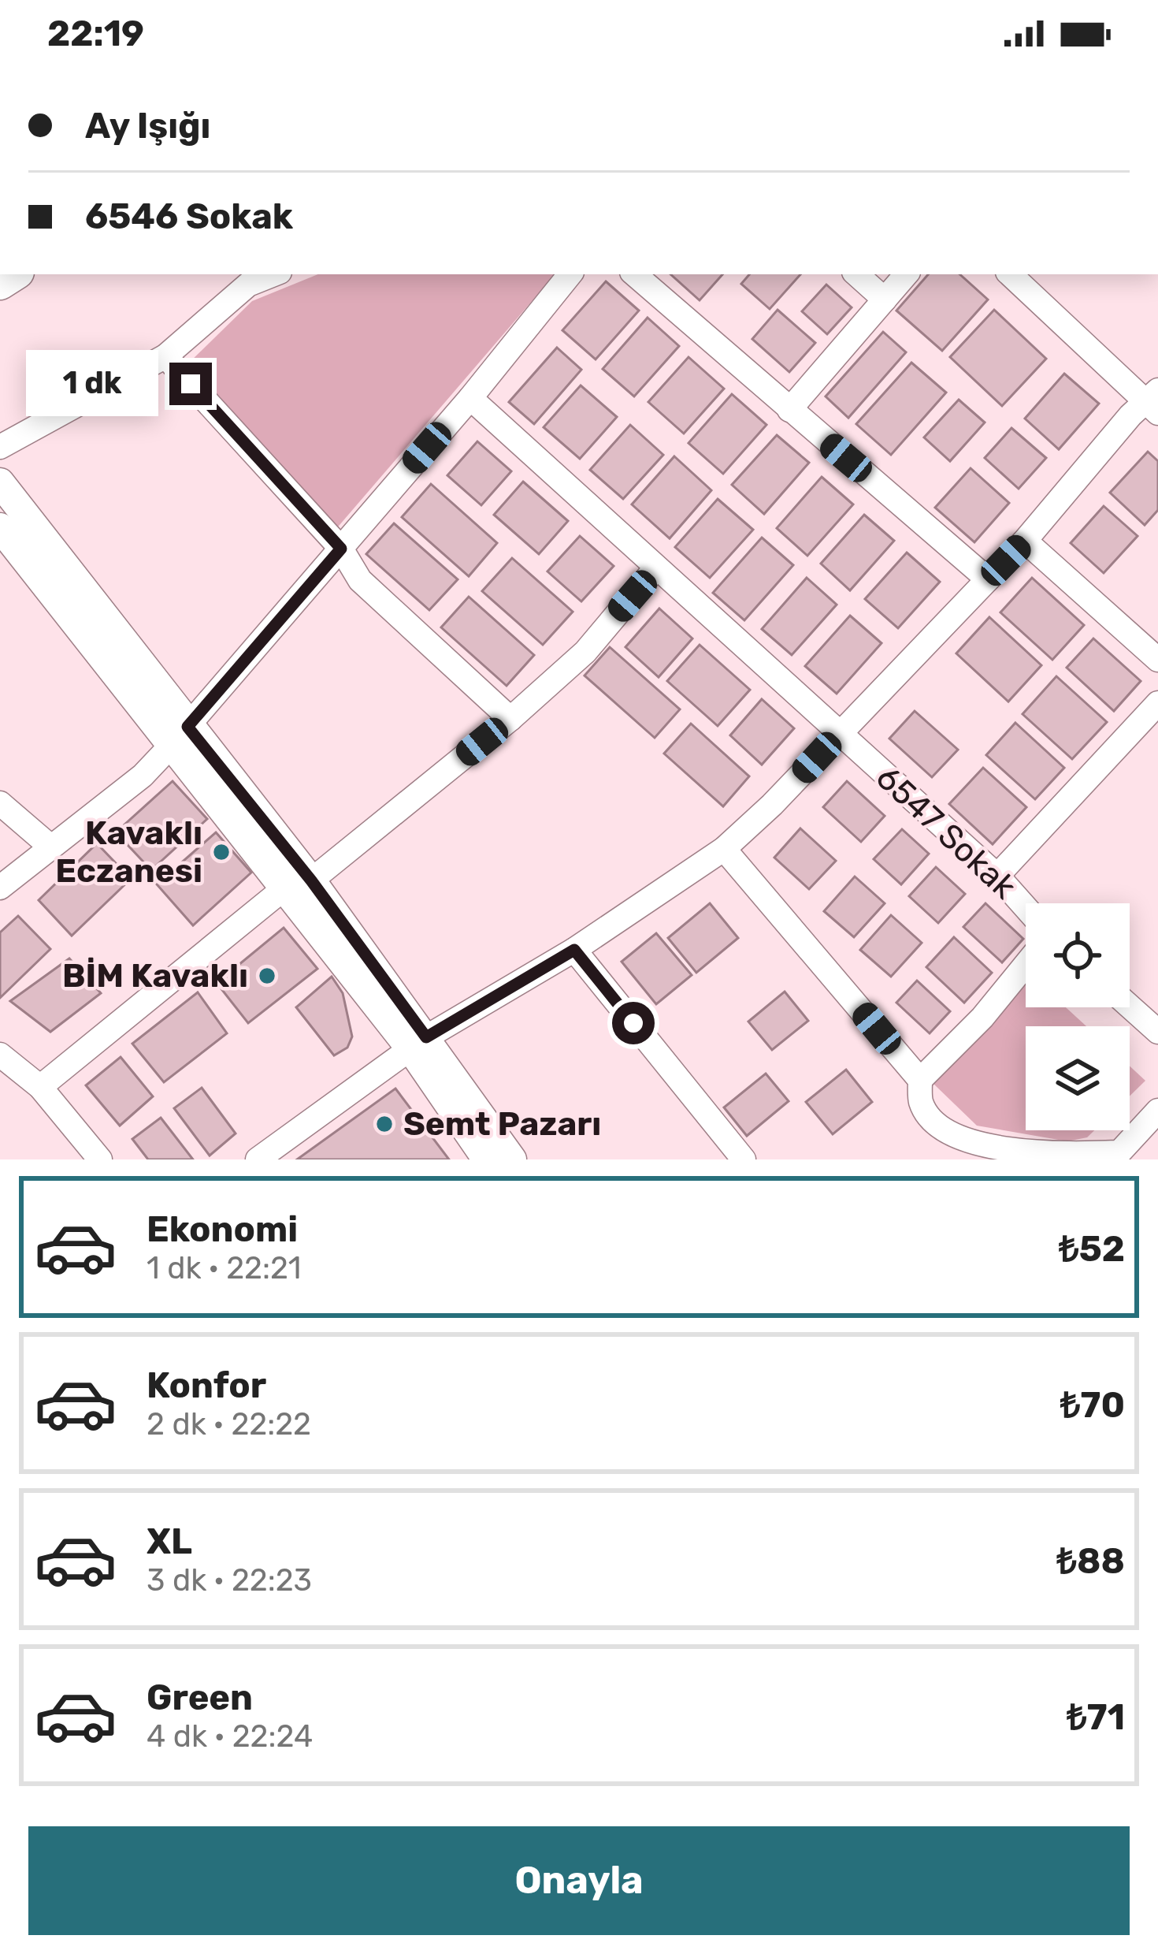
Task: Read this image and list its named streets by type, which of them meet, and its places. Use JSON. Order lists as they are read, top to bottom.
{
  "streets": {
    "street": ["6547 Sokak"]
  },
  "places": ["Kavaklı Eczanesi", "BİM Kavaklı", "Semt Pazarı"],
  "page": {
    "status": "22:19",
    "banner": ["Ay Işığı", "6546 Sokak"],
    "bubble": "1 dk",
    "list": [
      {
        "name": "Ekonomi",
        "note": "1 dk · 22:21",
        "value": "₺52"
      },
      {
        "name": "Konfor",
        "note": "2 dk · 22:22",
        "value": "₺70"
      },
      {
        "name": "XL",
        "note": "3 dk · 22:23",
        "value": "₺88"
      },
      {
        "name": "Green",
        "note": "4 dk · 22:24",
        "value": "₺71"
      }
    ],
    "buttons": "Onayla"
  }
}
